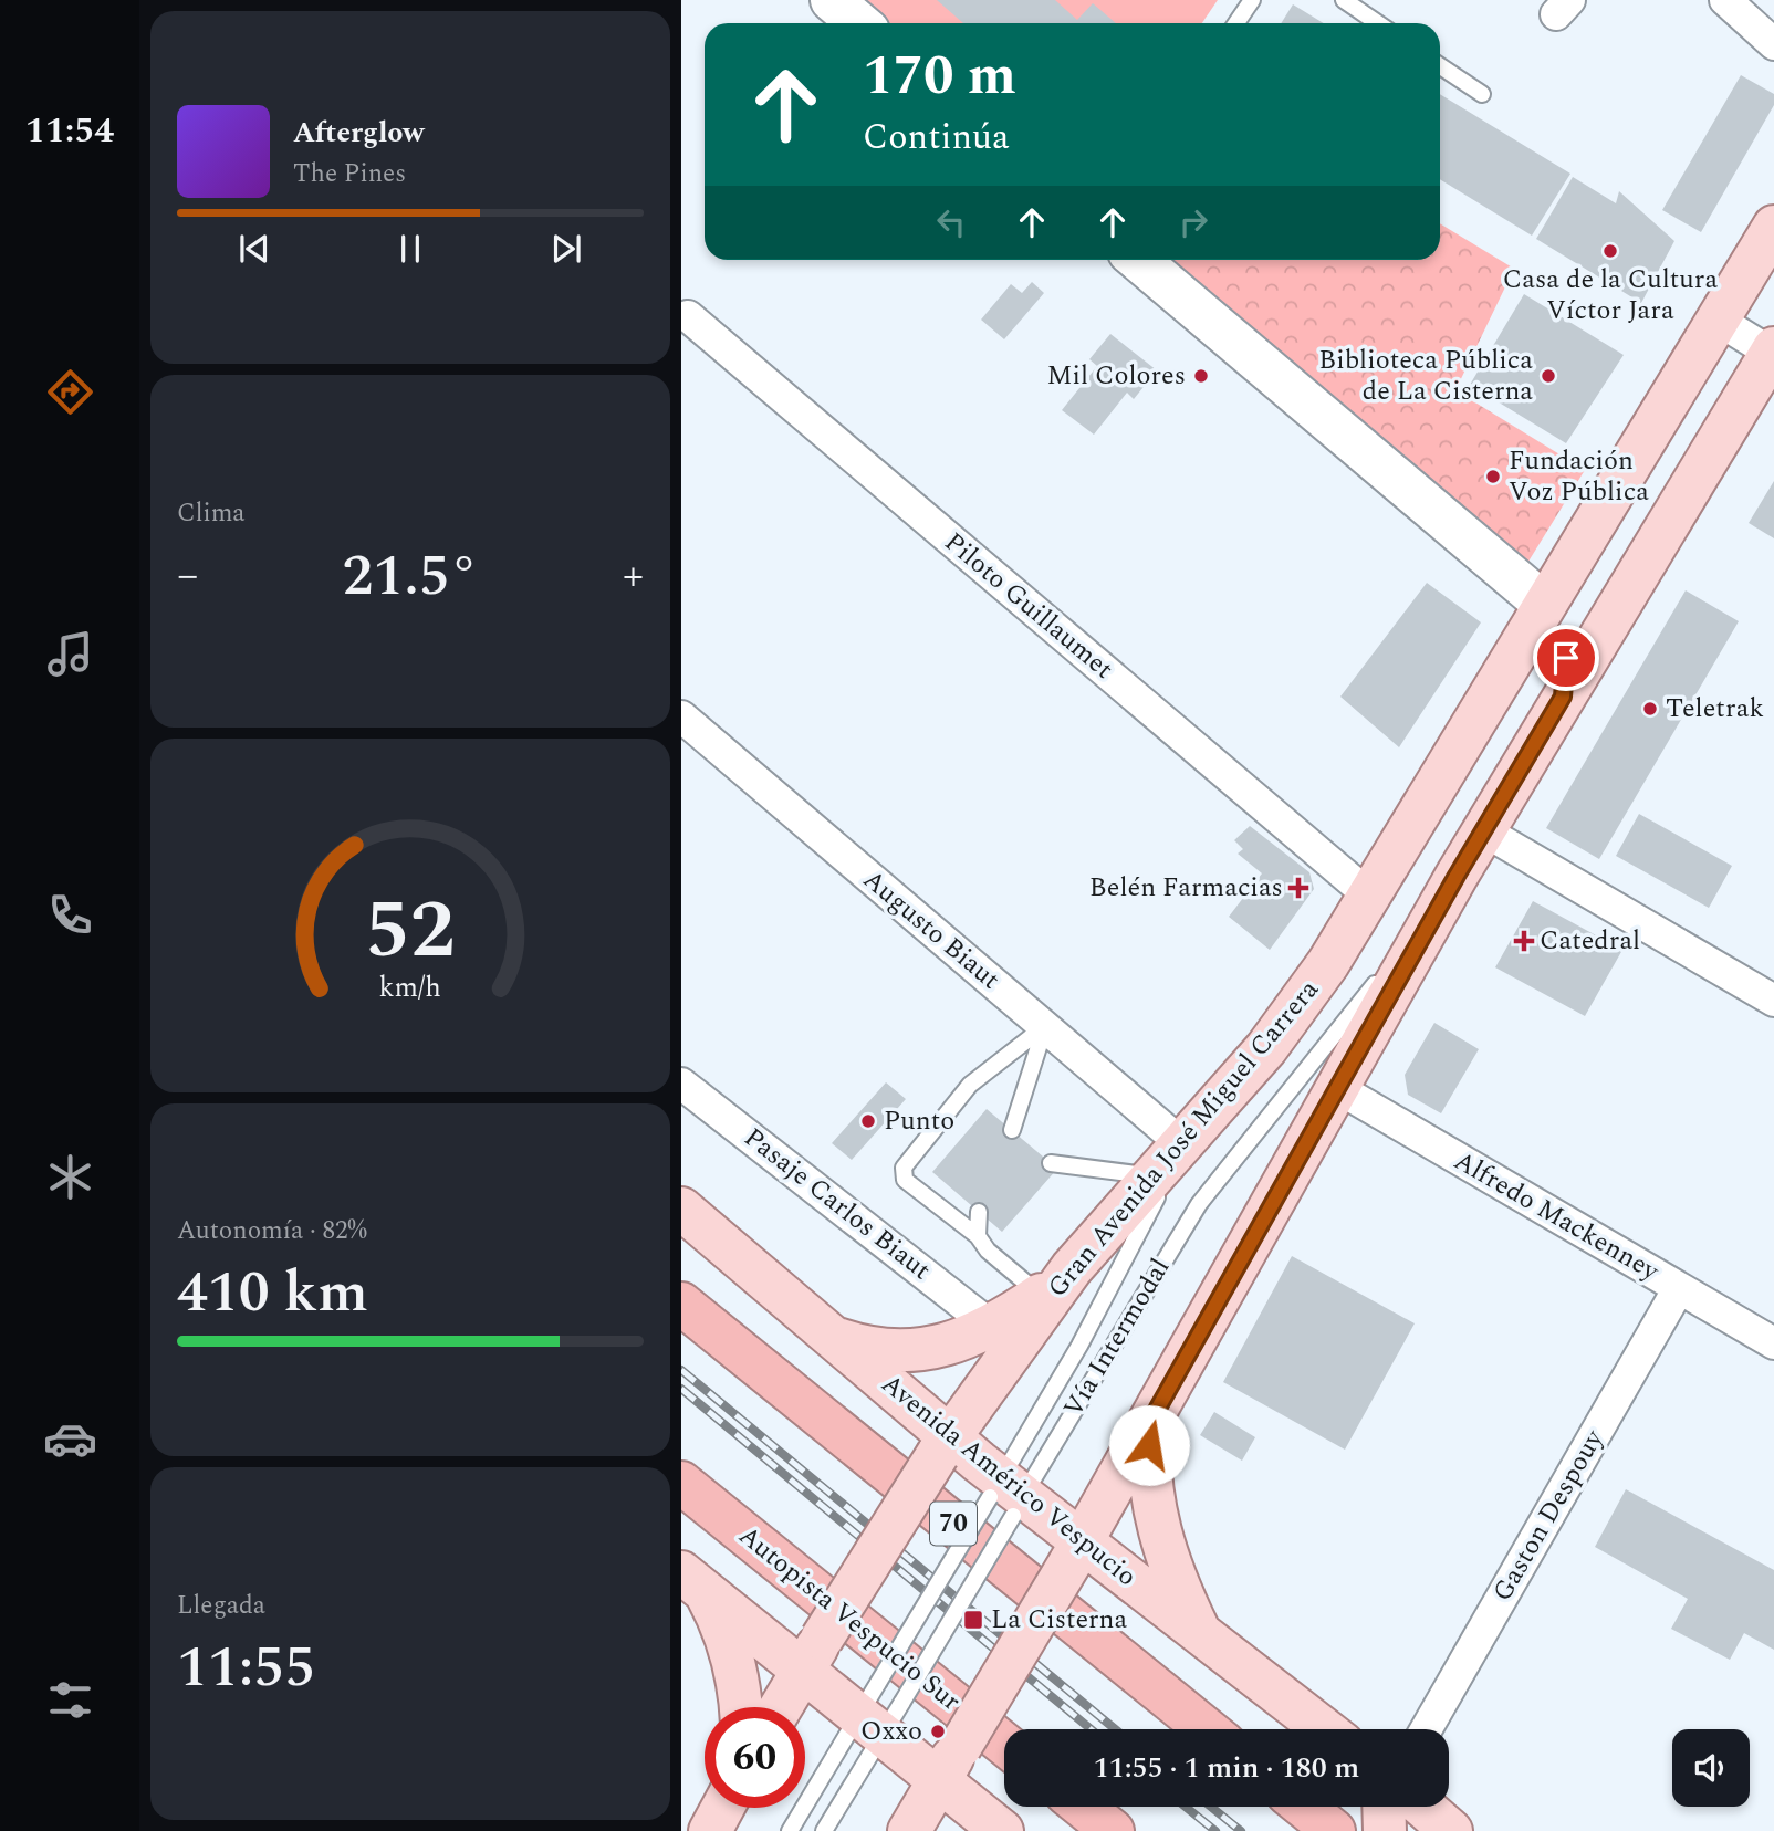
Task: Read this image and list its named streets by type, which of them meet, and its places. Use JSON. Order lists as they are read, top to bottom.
{
  "streets": {
    "highway": ["70", "Autopista Vespucio Sur"],
    "main road": ["Gran Avenida José Miguel Carrera", "Avenida Américo Vespucio"],
    "street": [
      "Piloto Guillaumet",
      "Augusto Biaut",
      "Pasaje Carlos Biaut",
      "Alfredo Mackenney",
      "Gaston Despouy"
    ],
    "lane": ["Vía Intermodal"]
  },
  "crossings": [
    ["Piloto Guillaumet", "Gran Avenida José Miguel Carrera"],
    ["Augusto Biaut", "Gran Avenida José Miguel Carrera"],
    ["Augusto Biaut", "Vía Intermodal"],
    ["Gran Avenida José Miguel Carrera", "Vía Intermodal"],
    ["Gran Avenida José Miguel Carrera", "Avenida Américo Vespucio"],
    ["Alfredo Mackenney", "Gaston Despouy"],
    ["Vía Intermodal", "Avenida Américo Vespucio"]
  ],
  "places": {
    "other": [
      "Casa de la Cultura Víctor Jara",
      "Mil Colores",
      "Biblioteca Pública de La Cisterna",
      "Fundación Voz Pública",
      "Teletrak",
      "Punto",
      "Oxxo"
    ],
    "health": ["Belén Farmacias", "Catedral"],
    "transit": ["La Cisterna"]
  },
  "page": {
    "tabs": "11:54",
    "turn": ["170 m", "Continúa"],
    "song": ["Afterglow", "The Pines"],
    "tile": [
      "Clima",
      ["Autonomía · 82%", "410 km"],
      ["Llegada", "11:55"]
    ],
    "heat": ["−", "21.5°", "+"],
    "limit": "60",
    "trip": "11:55 · 1 min · 180 m",
    "gauge": ["52", "km/h"]
  }
}
